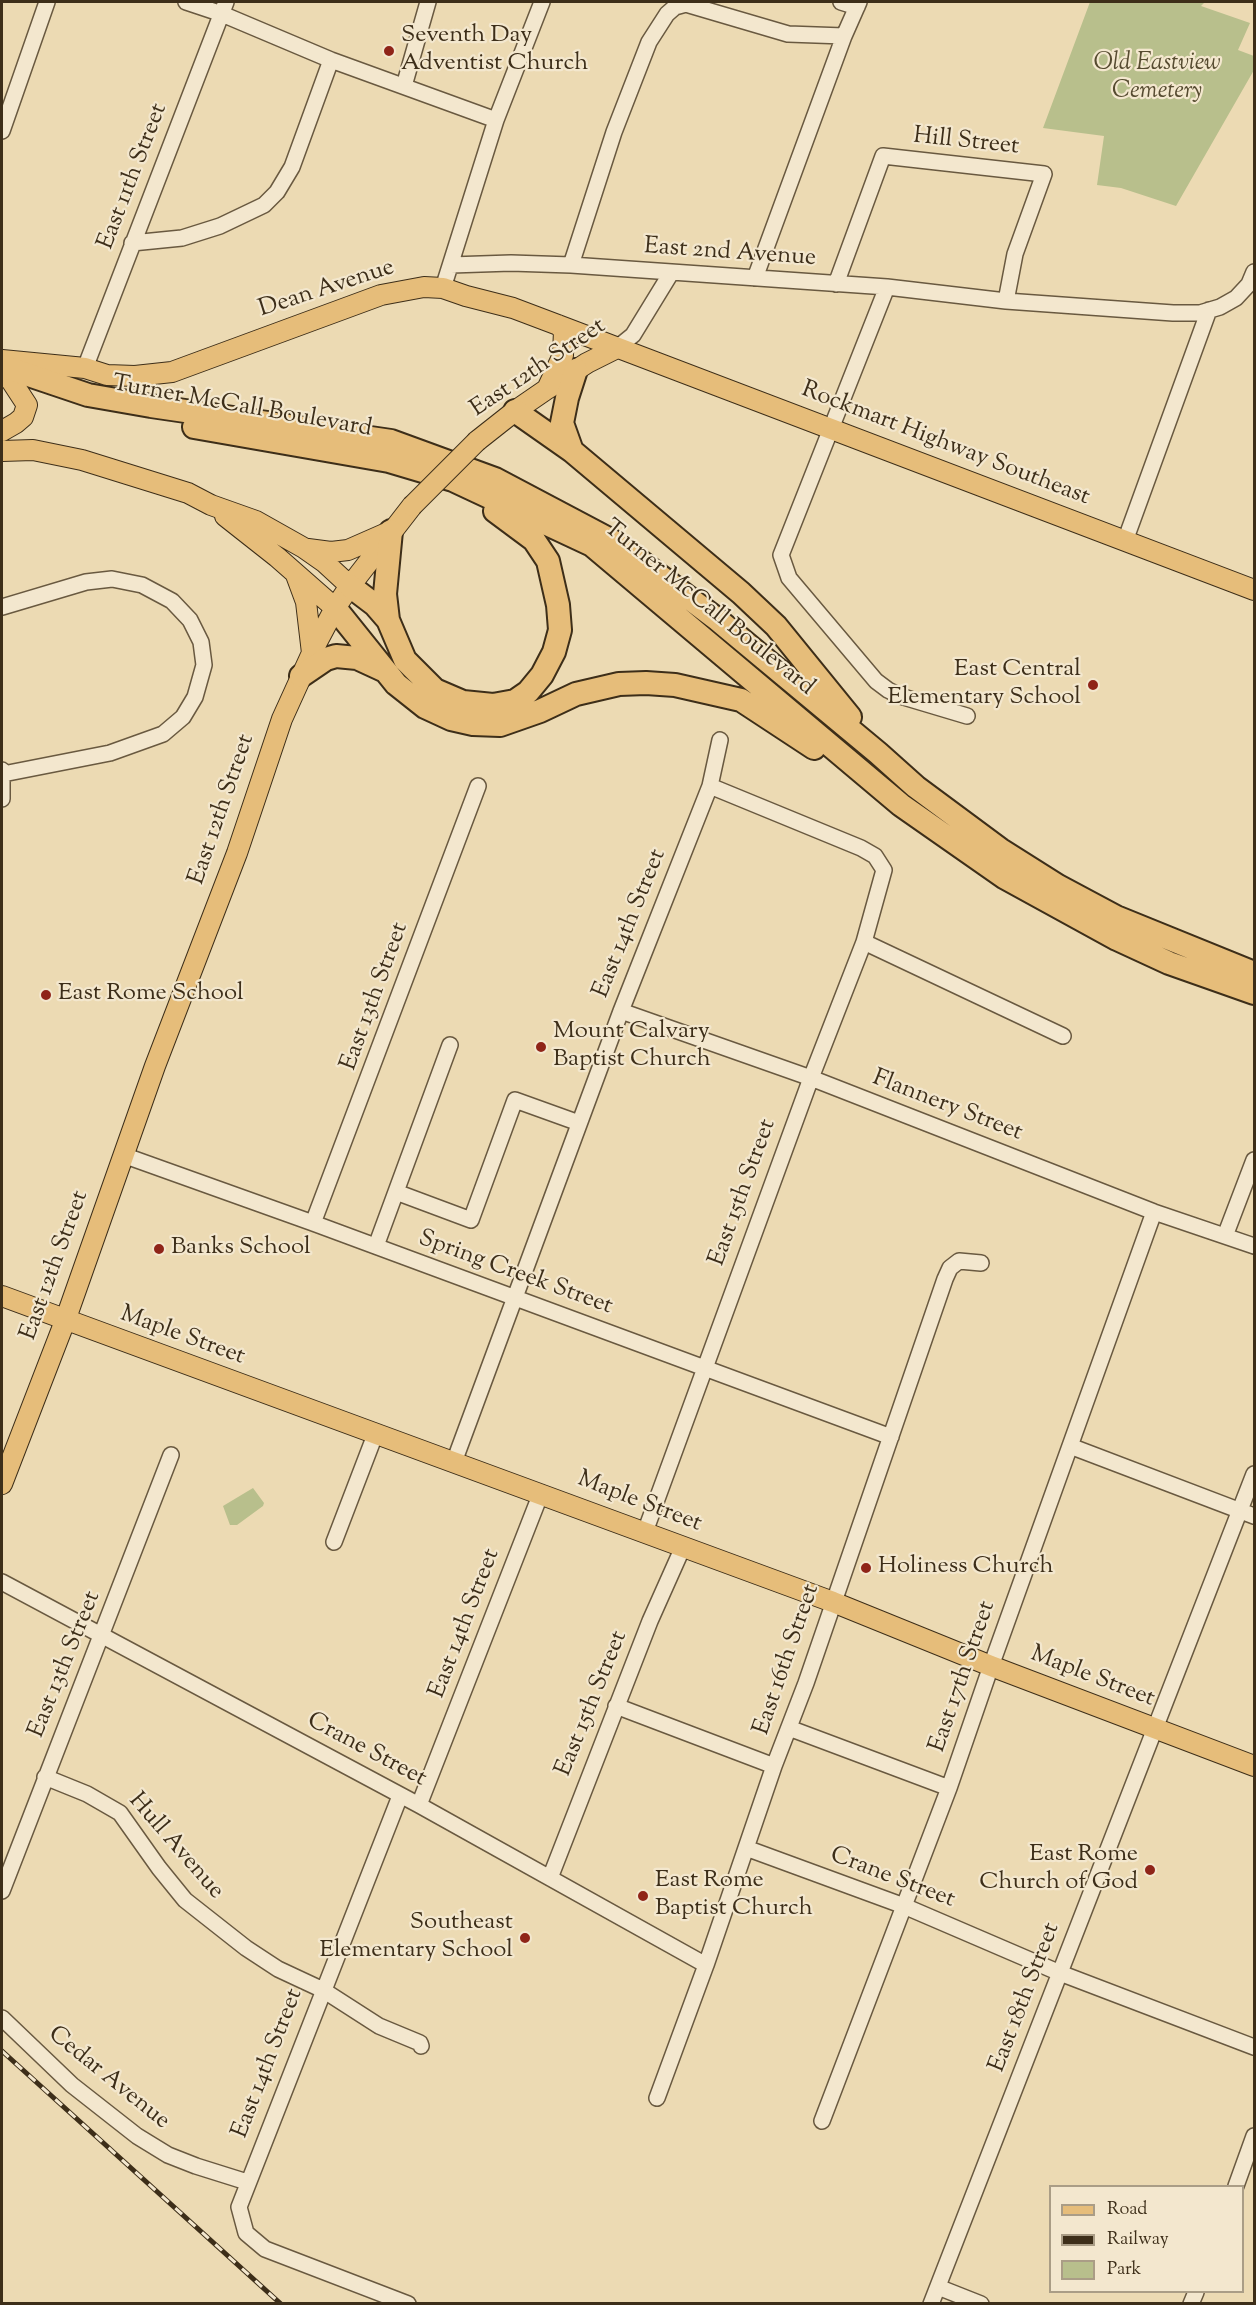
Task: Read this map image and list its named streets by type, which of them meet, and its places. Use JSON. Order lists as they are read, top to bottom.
{
  "streets": {
    "highway": ["Turner McCall Boulevard"],
    "main road": [
      "Dean Avenue",
      "East 12th Street",
      "Rockmart Highway Southeast",
      "Maple Street"
    ],
    "street": [
      "Hill Street",
      "East 11th Street",
      "East 2nd Avenue",
      "East 14th Street",
      "East 13th Street",
      "Flannery Street",
      "East 15th Street",
      "Spring Creek Street",
      "East 16th Street",
      "East 17th Street",
      "Crane Street",
      "Hull Avenue",
      "East 18th Street",
      "Cedar Avenue"
    ]
  },
  "crossings": [
    ["Hill Street", "East 2nd Avenue"],
    ["East 11th Street", "Dean Avenue"],
    ["East 2nd Avenue", "East 12th Street"],
    ["Dean Avenue", "East 12th Street"],
    ["Dean Avenue", "Turner McCall Boulevard"],
    ["Dean Avenue", "Rockmart Highway Southeast"],
    ["East 12th Street", "Rockmart Highway Southeast"],
    ["East 12th Street", "Spring Creek Street"],
    ["East 12th Street", "Maple Street"],
    ["East 14th Street", "Flannery Street"],
    ["East 14th Street", "East 15th Street"],
    ["East 14th Street", "Spring Creek Street"],
    ["East 14th Street", "Maple Street"],
    ["East 14th Street", "Crane Street"],
    ["East 14th Street", "Hull Avenue"],
    ["East 14th Street", "Cedar Avenue"],
    ["East 13th Street", "Spring Creek Street"],
    ["East 13th Street", "Crane Street"],
    ["East 13th Street", "Hull Avenue"],
    ["Flannery Street", "East 15th Street"],
    ["Flannery Street", "East 17th Street"],
    ["East 15th Street", "Spring Creek Street"],
    ["East 15th Street", "Maple Street"],
    ["East 15th Street", "Crane Street"],
    ["Spring Creek Street", "East 16th Street"],
    ["Maple Street", "East 16th Street"],
    ["Maple Street", "East 17th Street"],
    ["Maple Street", "East 18th Street"],
    ["East 16th Street", "Crane Street"],
    ["East 17th Street", "Crane Street"],
    ["Crane Street", "East 18th Street"]
  ],
  "parks": ["Old Eastview Cemetery"],
  "places": [
    "Seventh Day Adventist Church",
    "East Central Elementary School",
    "East Rome School",
    "Mount Calvary Baptist Church",
    "Banks School",
    "Holiness Church",
    "East Rome Church of God",
    "East Rome Baptist Church",
    "Southeast Elementary School"
  ],
  "legend": ["Road", "Railway", "Park"]
}
